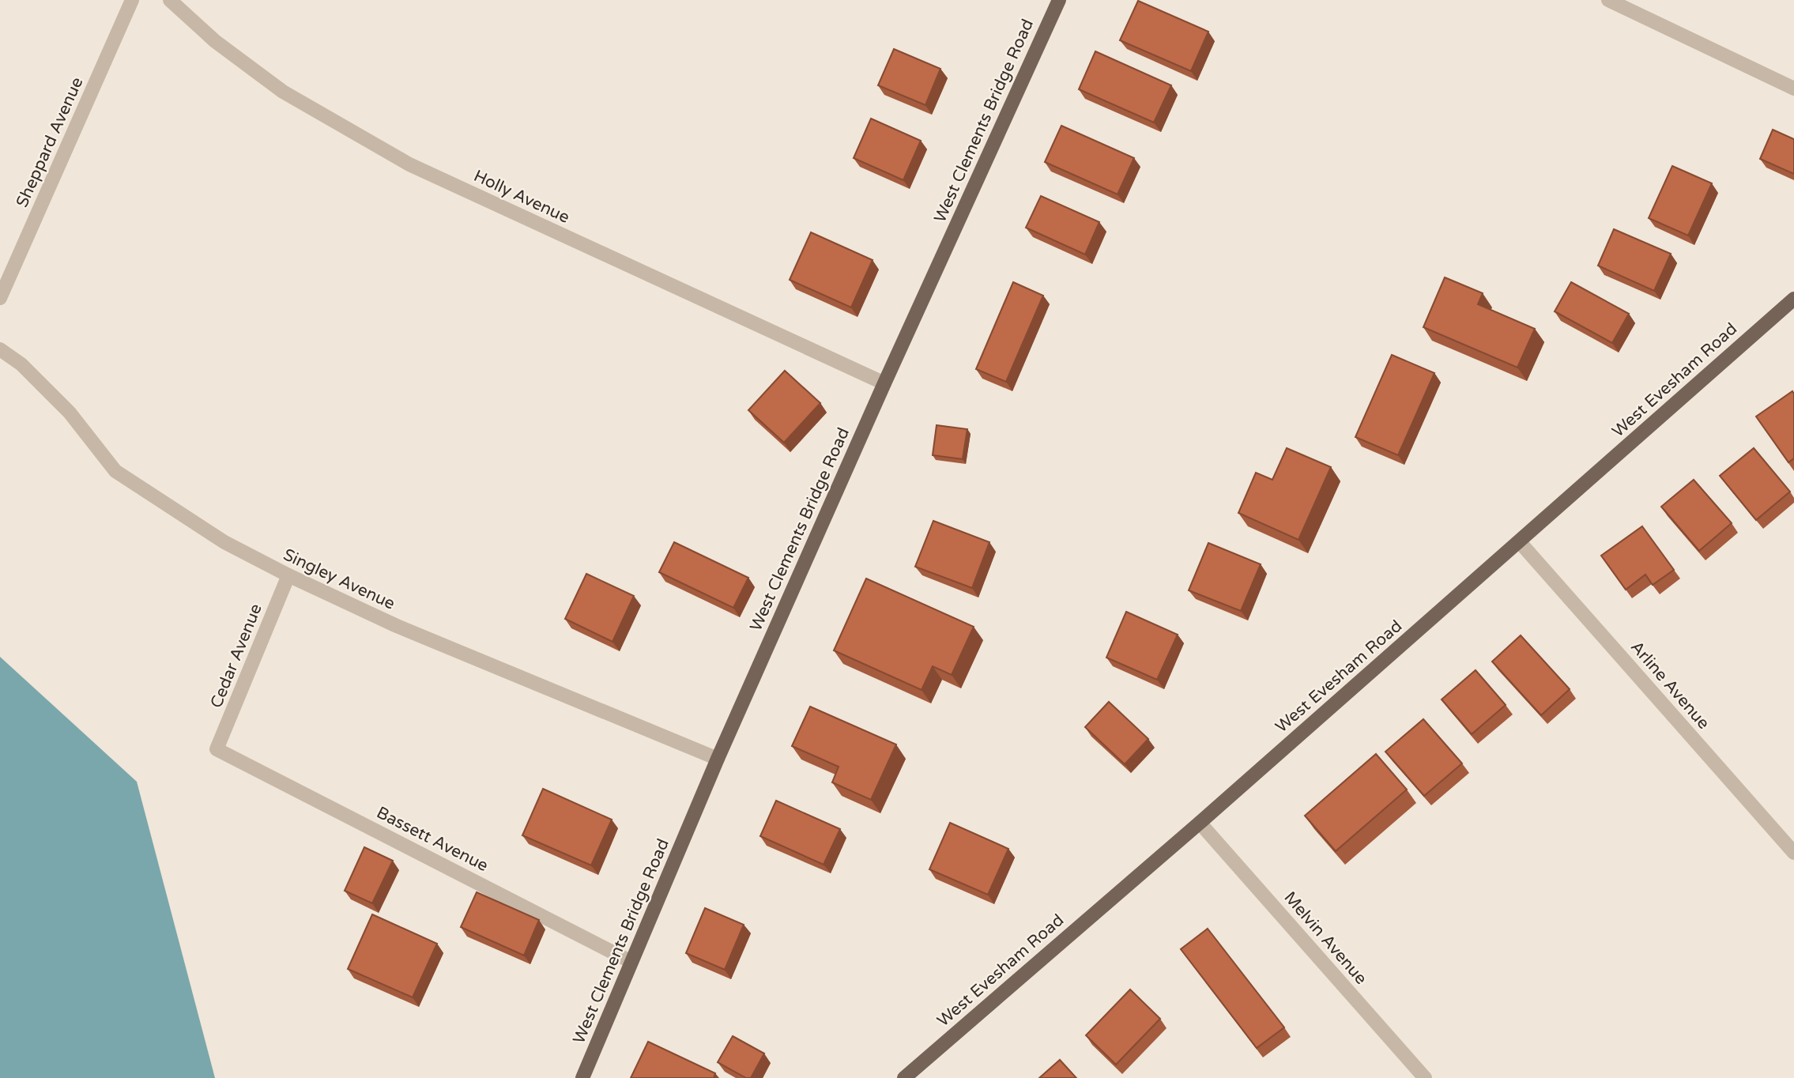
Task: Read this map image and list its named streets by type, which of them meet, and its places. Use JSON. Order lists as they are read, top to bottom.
{
  "streets": {
    "main road": ["West Clements Bridge Road", "West Evesham Road"],
    "street": [
      "Sheppard Avenue",
      "Holly Avenue",
      "Singley Avenue",
      "Cedar Avenue",
      "Arline Avenue",
      "Bassett Avenue",
      "Melvin Avenue"
    ]
  },
  "crossings": [
    ["West Clements Bridge Road", "Holly Avenue"],
    ["West Clements Bridge Road", "Singley Avenue"],
    ["West Clements Bridge Road", "Bassett Avenue"],
    ["West Evesham Road", "Arline Avenue"],
    ["West Evesham Road", "Melvin Avenue"],
    ["Singley Avenue", "Cedar Avenue"],
    ["Cedar Avenue", "Bassett Avenue"]
  ]
}
